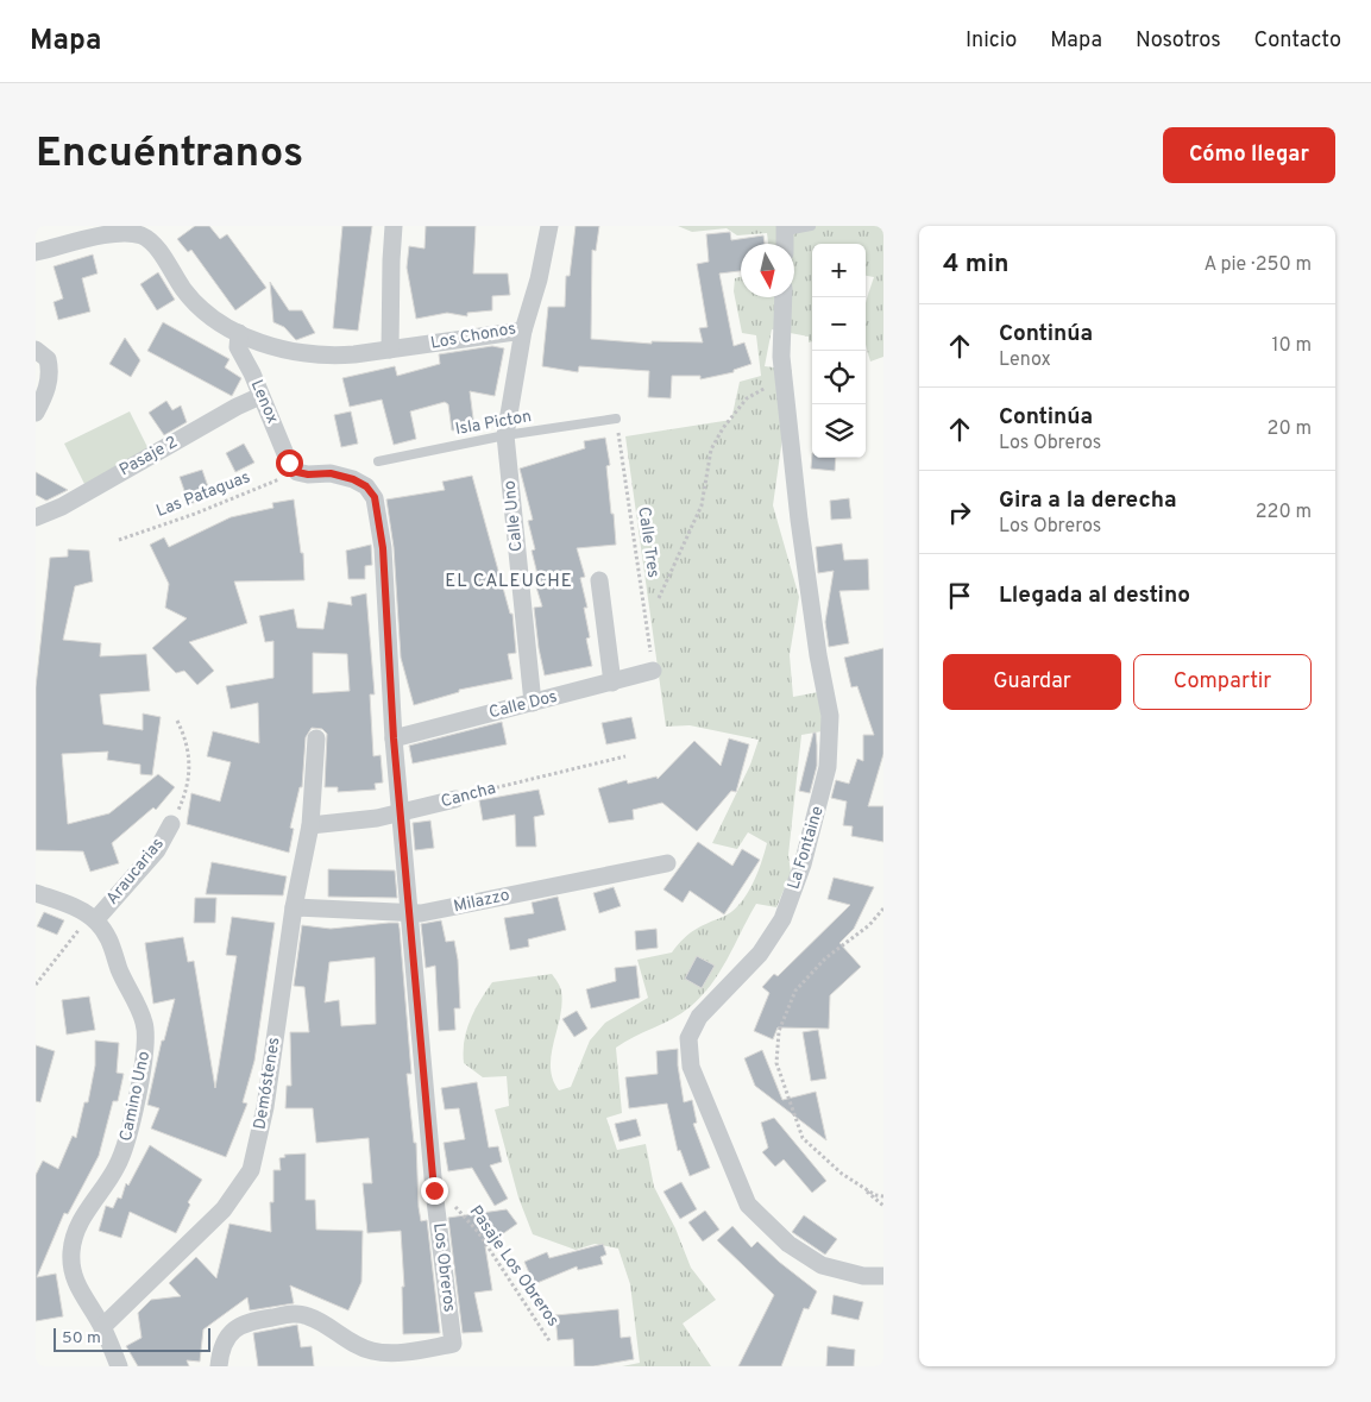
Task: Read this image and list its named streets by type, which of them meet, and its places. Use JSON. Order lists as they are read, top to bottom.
{
  "streets": {
    "street": [
      "Los Chonos",
      "Lenox",
      "Pasaje 2",
      "Calle Uno",
      "Calle Dos",
      "Cancha",
      "La Fontaine",
      "Araucarias",
      "Milazzo",
      "Demóstenes",
      "Camino Uno",
      "Los Obreros"
    ],
    "lane": ["Isla Picton"],
    "path": ["Las Pataguas", "Calle Tres", "Pasaje Los Obreros"]
  },
  "crossings": [
    ["Los Chonos", "Calle Uno"],
    ["Lenox", "Pasaje 2"],
    ["Lenox", "Las Pataguas"],
    ["Lenox", "Los Obreros"],
    ["Isla Picton", "Calle Uno"],
    ["Isla Picton", "Calle Tres"],
    ["Las Pataguas", "Los Obreros"],
    ["Calle Uno", "Calle Dos"],
    ["Calle Tres", "Calle Dos"],
    ["Calle Dos", "Los Obreros"],
    ["Cancha", "Demóstenes"],
    ["Cancha", "Los Obreros"],
    ["Araucarias", "Camino Uno"],
    ["Milazzo", "Demóstenes"],
    ["Milazzo", "Los Obreros"],
    ["Demóstenes", "Camino Uno"]
  ],
  "districts": ["EL CALEUCHE"],
  "scale_bar": "50 m",
  "north": "bottom",
  "page": {
    "header": "Mapa",
    "nav": [
      "Inicio",
      "Mapa",
      "Nosotros",
      "Contacto"
    ],
    "buttons": [
      "Cómo llegar",
      ["Guardar", "Compartir"]
    ],
    "title": "Encuéntranos",
    "heading": ["4 min", "A pie · 250 m"],
    "map_buttons": ["+", "−"],
    "list": [
      ["Continúa", "Lenox", "10 m"],
      ["Continúa", "Los Obreros", "20 m"],
      ["Gira a la derecha", "Los Obreros", "220 m"],
      "Llegada al destino"
    ],
    "scale": "50 m"
  }
}
